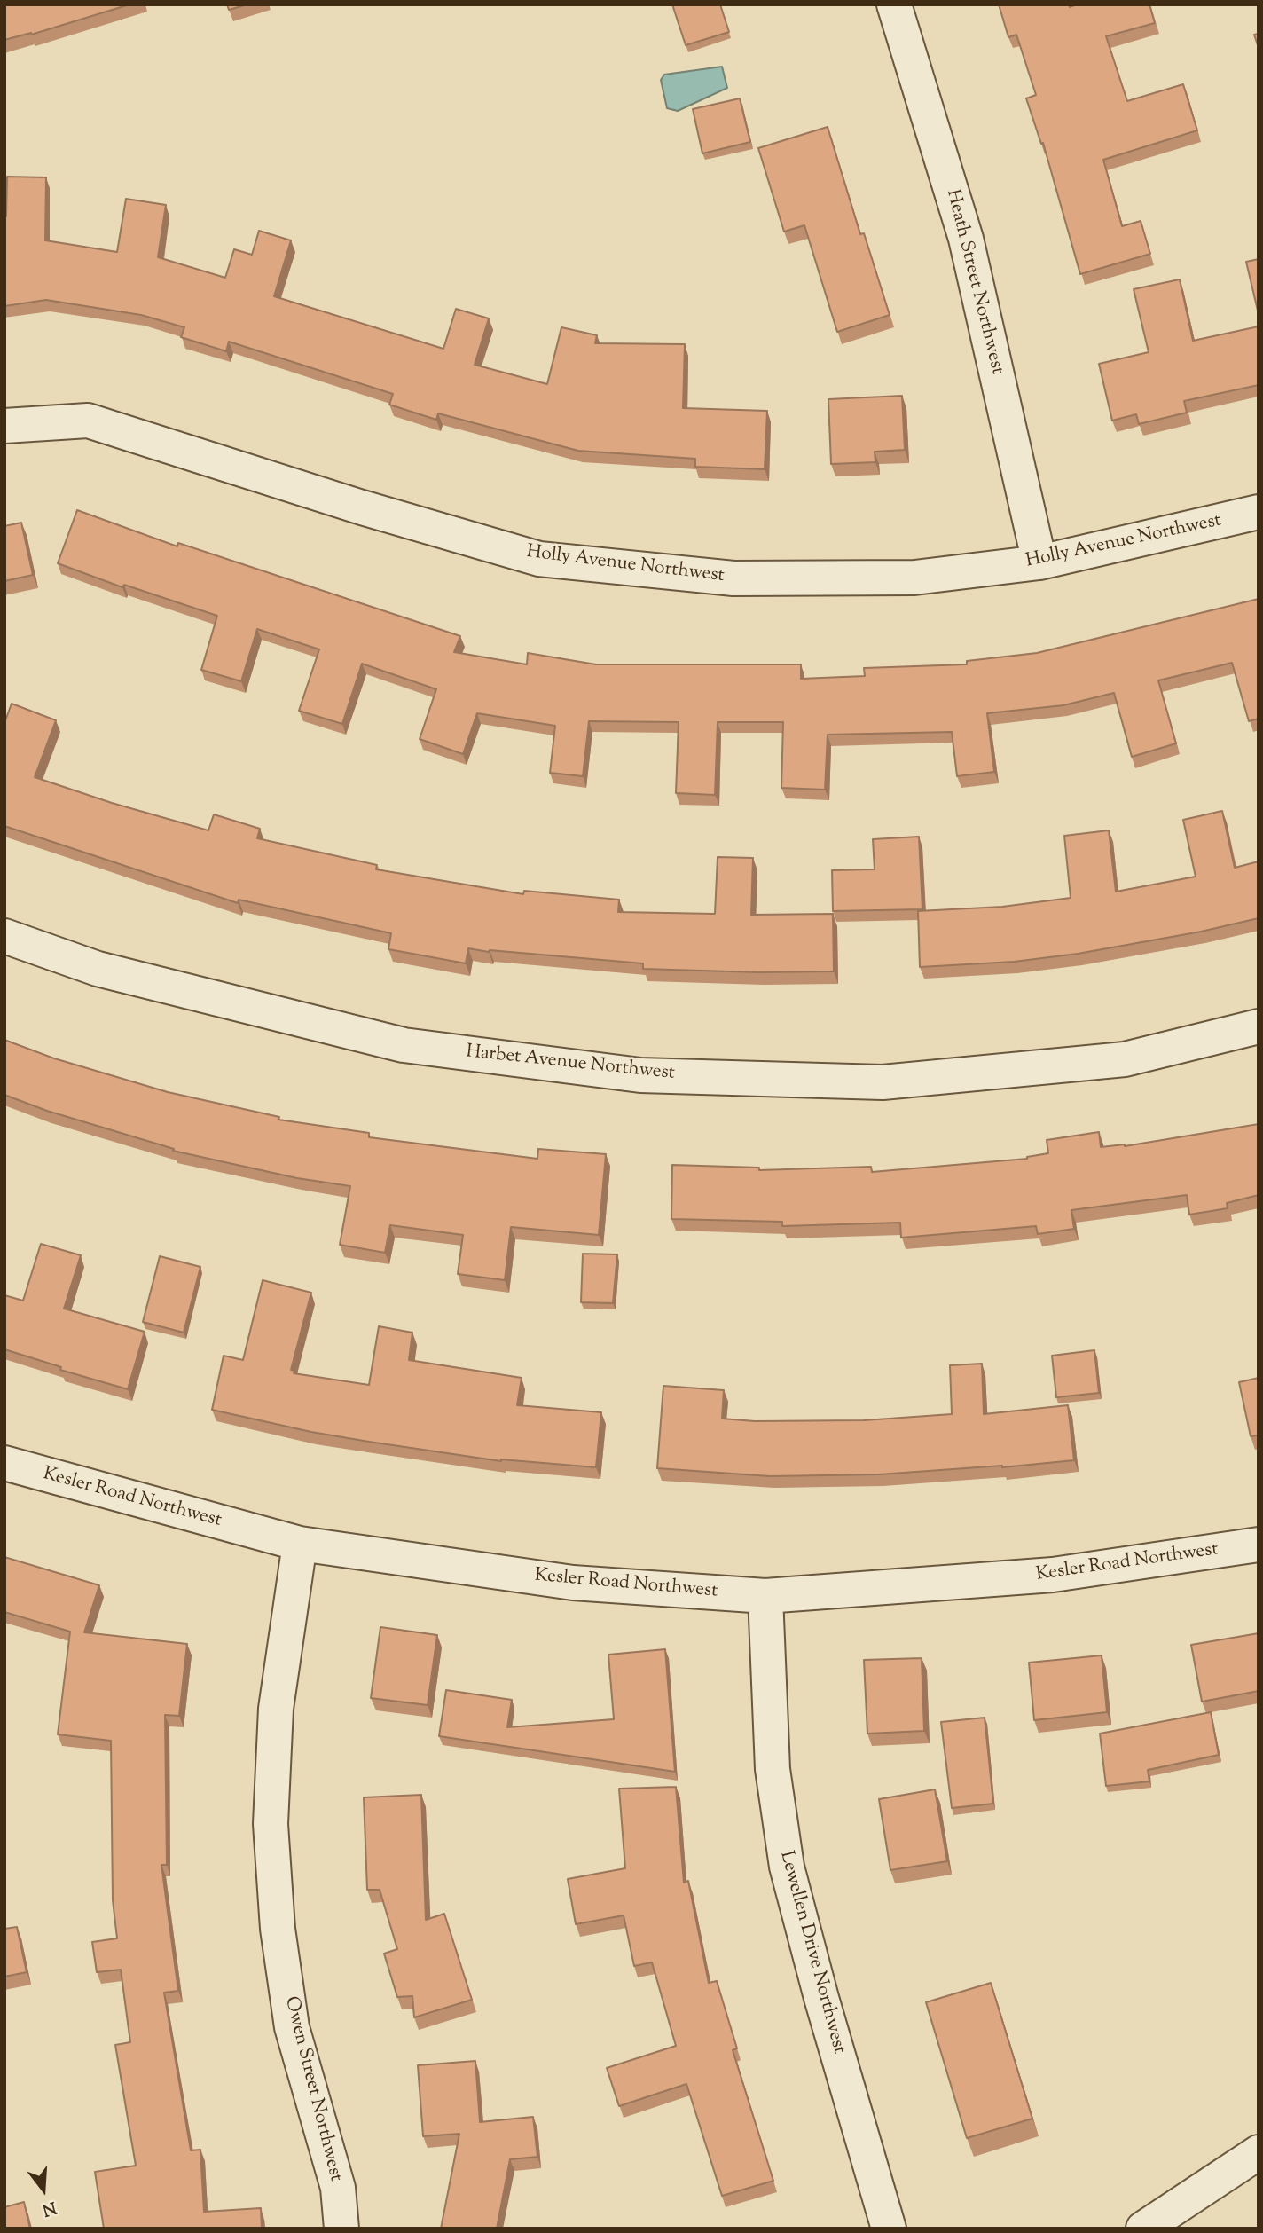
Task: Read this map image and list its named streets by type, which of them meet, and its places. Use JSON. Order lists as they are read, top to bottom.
{
  "streets": {
    "street": [
      "Heath Street Northwest",
      "Holly Avenue Northwest",
      "Harbet Avenue Northwest",
      "Kesler Road Northwest",
      "Lewellen Drive Northwest",
      "Owen Street Northwest"
    ]
  },
  "crossings": [
    ["Heath Street Northwest", "Holly Avenue Northwest"],
    ["Kesler Road Northwest", "Lewellen Drive Northwest"],
    ["Kesler Road Northwest", "Owen Street Northwest"]
  ],
  "north": "bottom"
}
